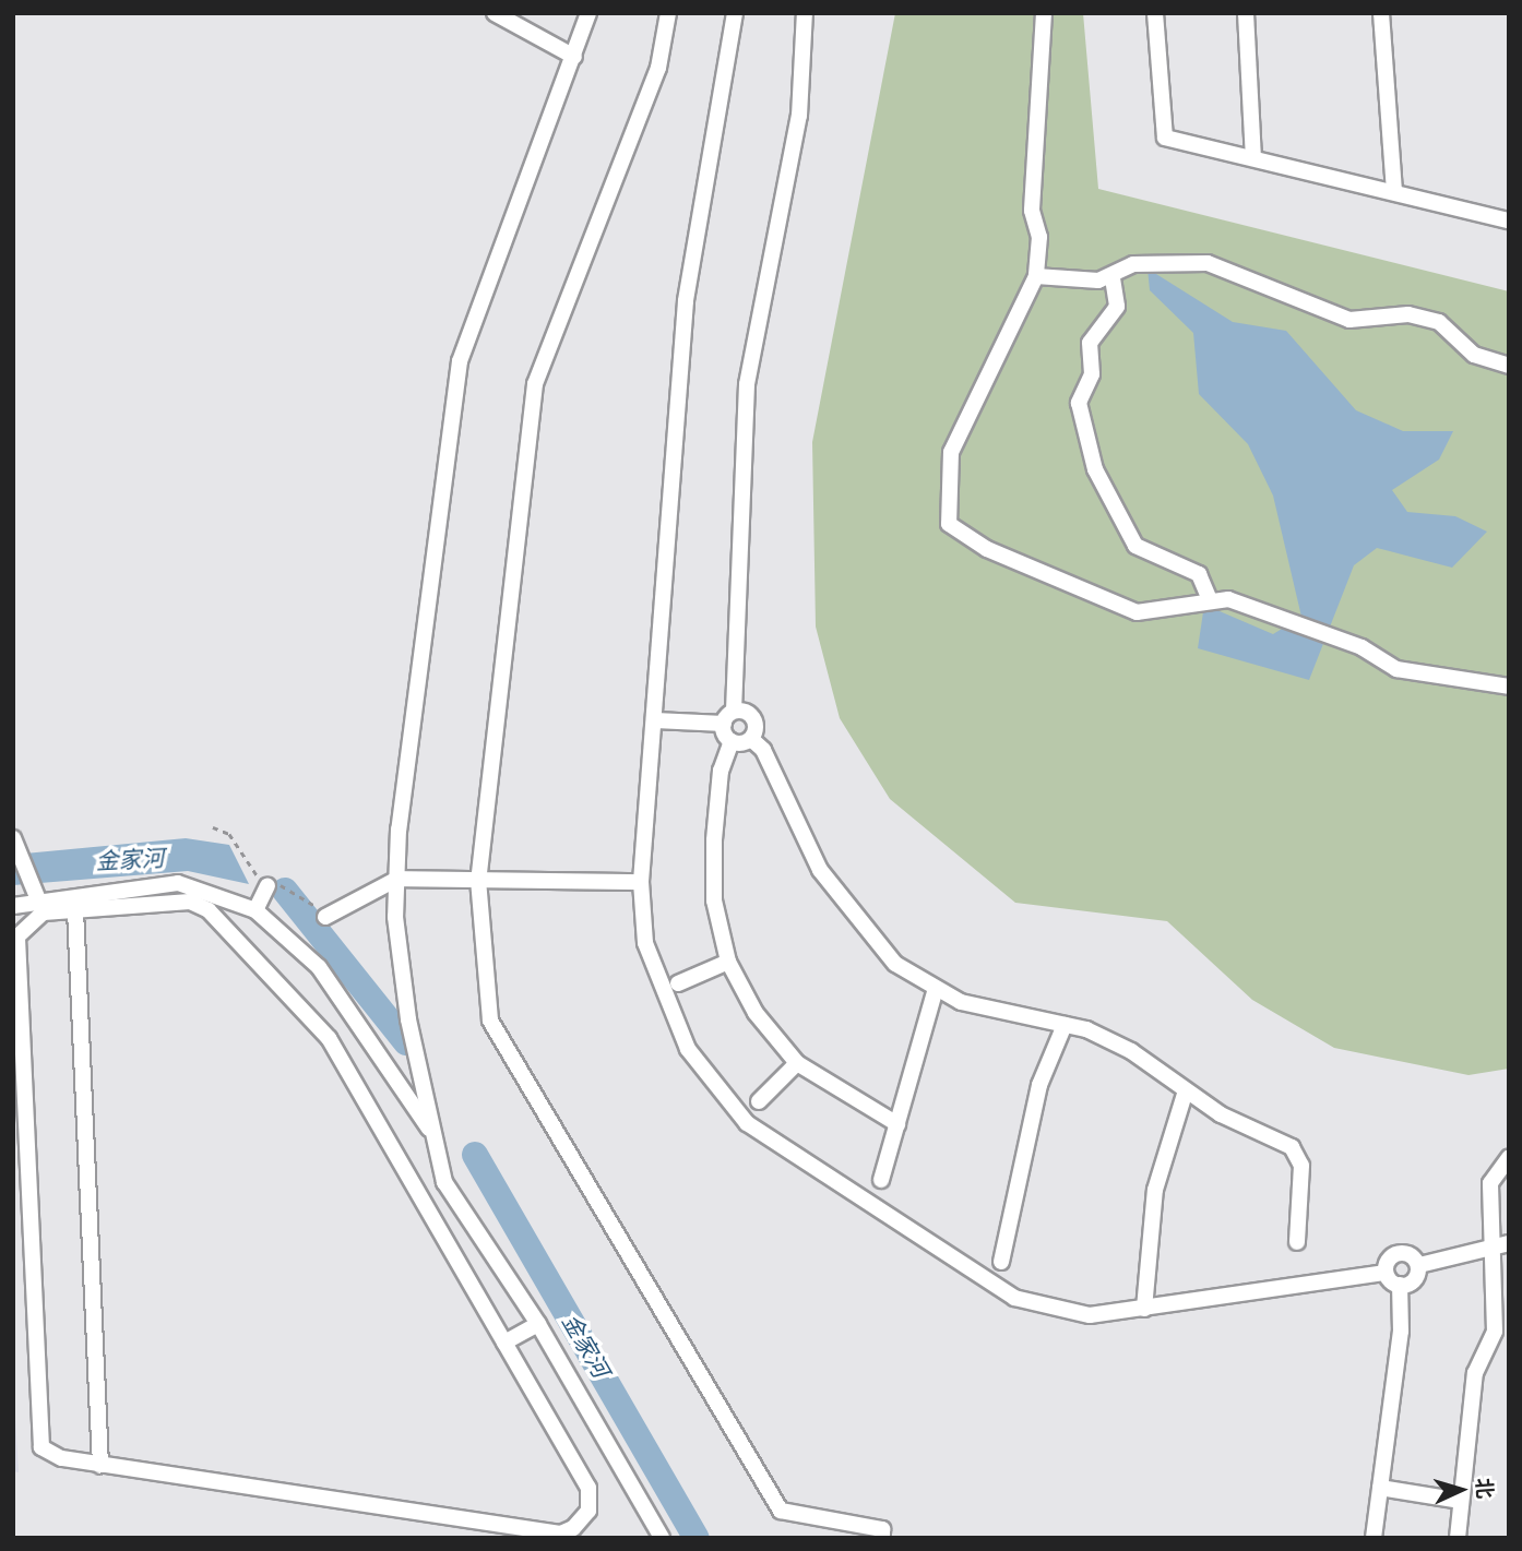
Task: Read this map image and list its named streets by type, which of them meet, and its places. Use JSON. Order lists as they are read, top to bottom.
{
  "water": ["金家河"],
  "north": "right"
}
